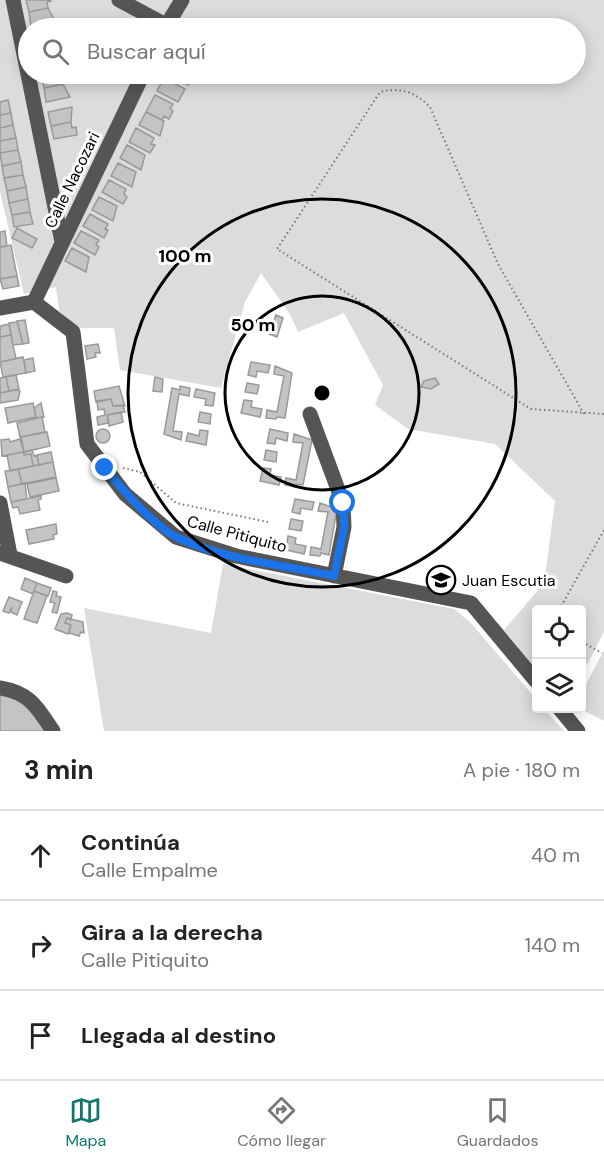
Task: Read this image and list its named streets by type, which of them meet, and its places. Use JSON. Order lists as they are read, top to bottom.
{
  "streets": {
    "street": ["Calle Nacozari", "Calle Pitiquito"]
  },
  "crossings": [
    ["Calle Nacozari", "Calle Pitiquito"]
  ],
  "places": {
    "school or university": ["Juan Escutia"]
  },
  "page": {
    "search": "Buscar aquí",
    "heading": ["3 min", "A pie · 180 m"],
    "list": [
      ["Continúa", "Calle Empalme", "40 m"],
      ["Gira a la derecha", "Calle Pitiquito", "140 m"],
      "Llegada al destino"
    ],
    "nav": ["Mapa", "Cómo llegar", "Guardados"]
  },
  "rings": ["100 m", "50 m"]
}
